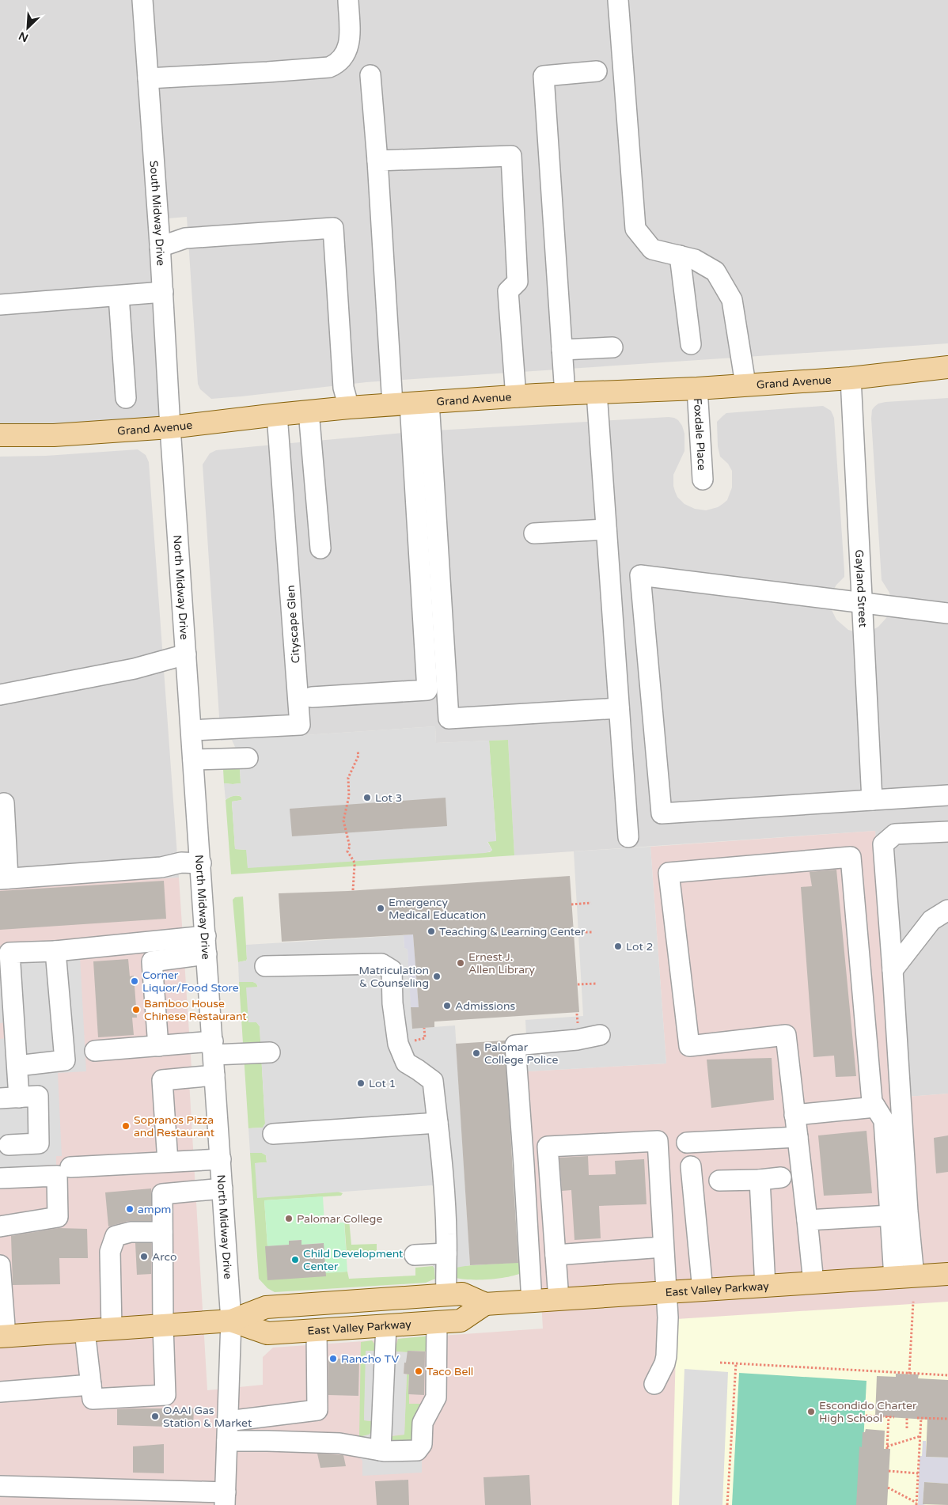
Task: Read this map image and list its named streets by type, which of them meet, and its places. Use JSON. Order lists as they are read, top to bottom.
{
  "streets": {
    "main road": ["Grand Avenue", "East Valley Parkway"],
    "street": [
      "South Midway Drive",
      "Foxdale Place",
      "North Midway Drive",
      "Gayland Street",
      "Cityscape Glen"
    ]
  },
  "crossings": [
    ["South Midway Drive", "Grand Avenue"],
    ["South Midway Drive", "North Midway Drive"],
    ["Grand Avenue", "Foxdale Place"],
    ["Grand Avenue", "North Midway Drive"],
    ["Grand Avenue", "Gayland Street"],
    ["Grand Avenue", "Cityscape Glen"],
    ["North Midway Drive", "Cityscape Glen"],
    ["North Midway Drive", "East Valley Parkway"]
  ],
  "places": [
    "Lot 3",
    "Emergency Medical Education",
    "Teaching & Learning Center",
    "Lot 2",
    "Ernest J. Allen Library",
    "Matriculation & Counseling",
    "Corner Liquor/Food Store",
    "Admissions",
    "Bamboo House Chinese Restaurant",
    "Palomar College Police",
    "Lot 1",
    "Sopranos Pizza and Restaurant",
    "ampm",
    "Palomar College",
    "Arco",
    "Child Development Center",
    "Rancho TV",
    "Taco Bell",
    "Escondido Charter High School",
    "OAAI Gas Station & Market"
  ],
  "north": "bottom left"
}
